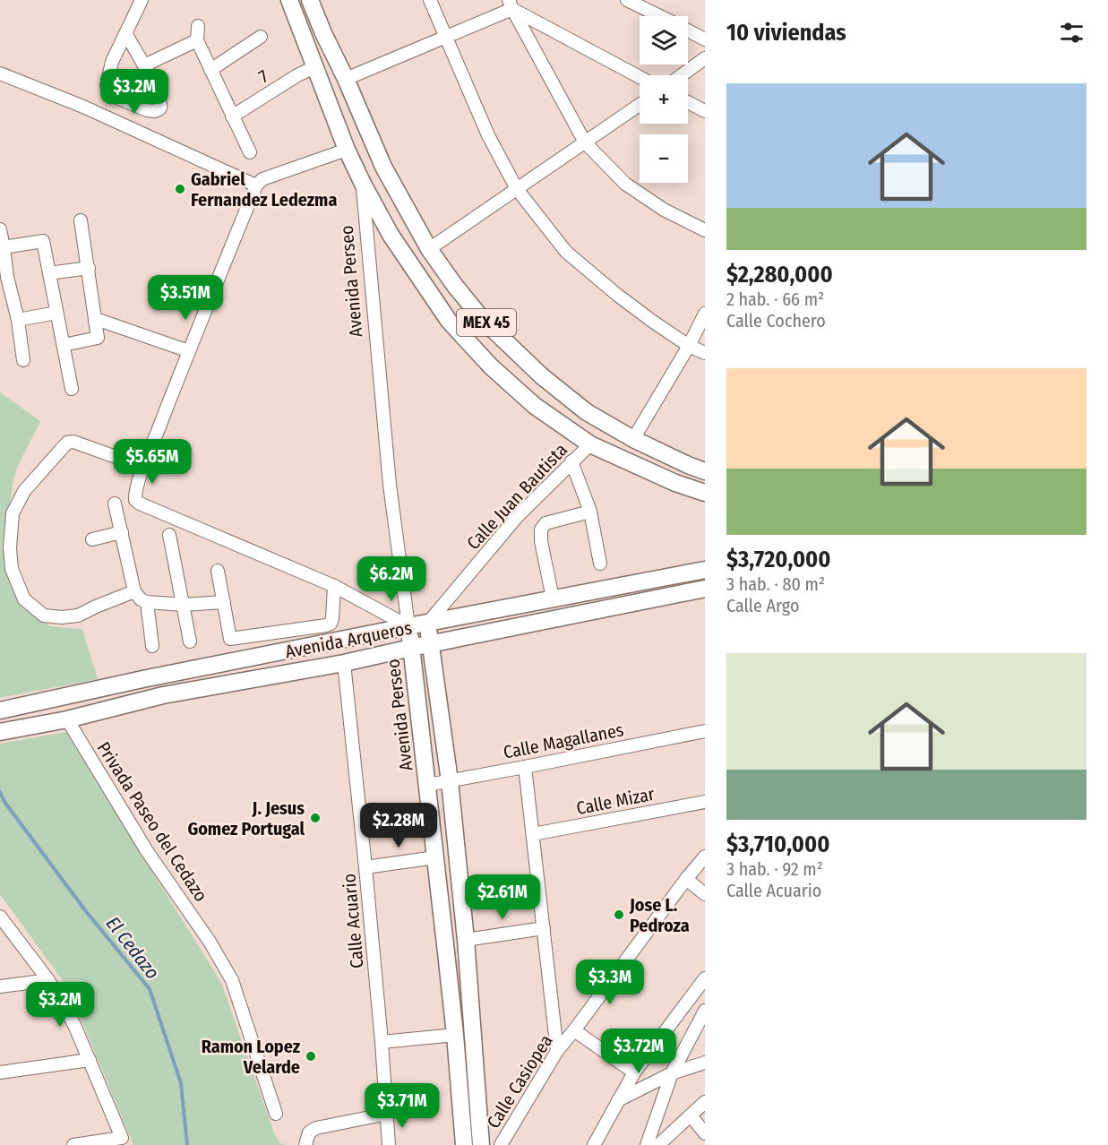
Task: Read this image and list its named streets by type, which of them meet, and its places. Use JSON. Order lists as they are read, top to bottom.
{
  "streets": {
    "main road": ["Avenida Perseo", "MEX 45", "Avenida Arqueros"],
    "street": [
      "7",
      "Calle Juan Bautista",
      "Calle Magallanes",
      "Calle Mizar",
      "Privada Paseo del Cedazo",
      "Calle Acuario",
      "Calle Casiopea"
    ]
  },
  "crossings": [
    ["7", "MEX 45"],
    ["Avenida Perseo", "MEX 45"],
    ["Avenida Perseo", "Avenida Arqueros"],
    ["Avenida Perseo", "Calle Magallanes"],
    ["MEX 45", "Calle Juan Bautista"],
    ["Calle Juan Bautista", "Avenida Arqueros"],
    ["Avenida Arqueros", "Privada Paseo del Cedazo"],
    ["Avenida Arqueros", "Calle Acuario"]
  ],
  "water": ["El Cedazo"],
  "places": [
    "Gabriel Fernandez Ledezma",
    "J. Jesus Gomez Portugal",
    "Jose L. Pedroza",
    "Ramon Lopez Velarde"
  ],
  "page": {
    "heading": "10 viviendas",
    "map_buttons": ["+", "−"],
    "list": [
      {
        "name": "$2,280,000",
        "note": "2 hab. · 66 m² · Calle Cochero"
      },
      {
        "name": "$3,720,000",
        "note": "3 hab. · 80 m² · Calle Argo"
      },
      {
        "name": "$3,710,000",
        "note": "3 hab. · 92 m² · Calle Acuario"
      }
    ],
    "price": [
      "$3.2M",
      "$3.51M",
      "$5.65M",
      "$6.2M",
      "$2.28M",
      "$2.61M",
      "$3.3M",
      "$3.2M",
      "$3.72M",
      "$3.71M"
    ]
  }
}
